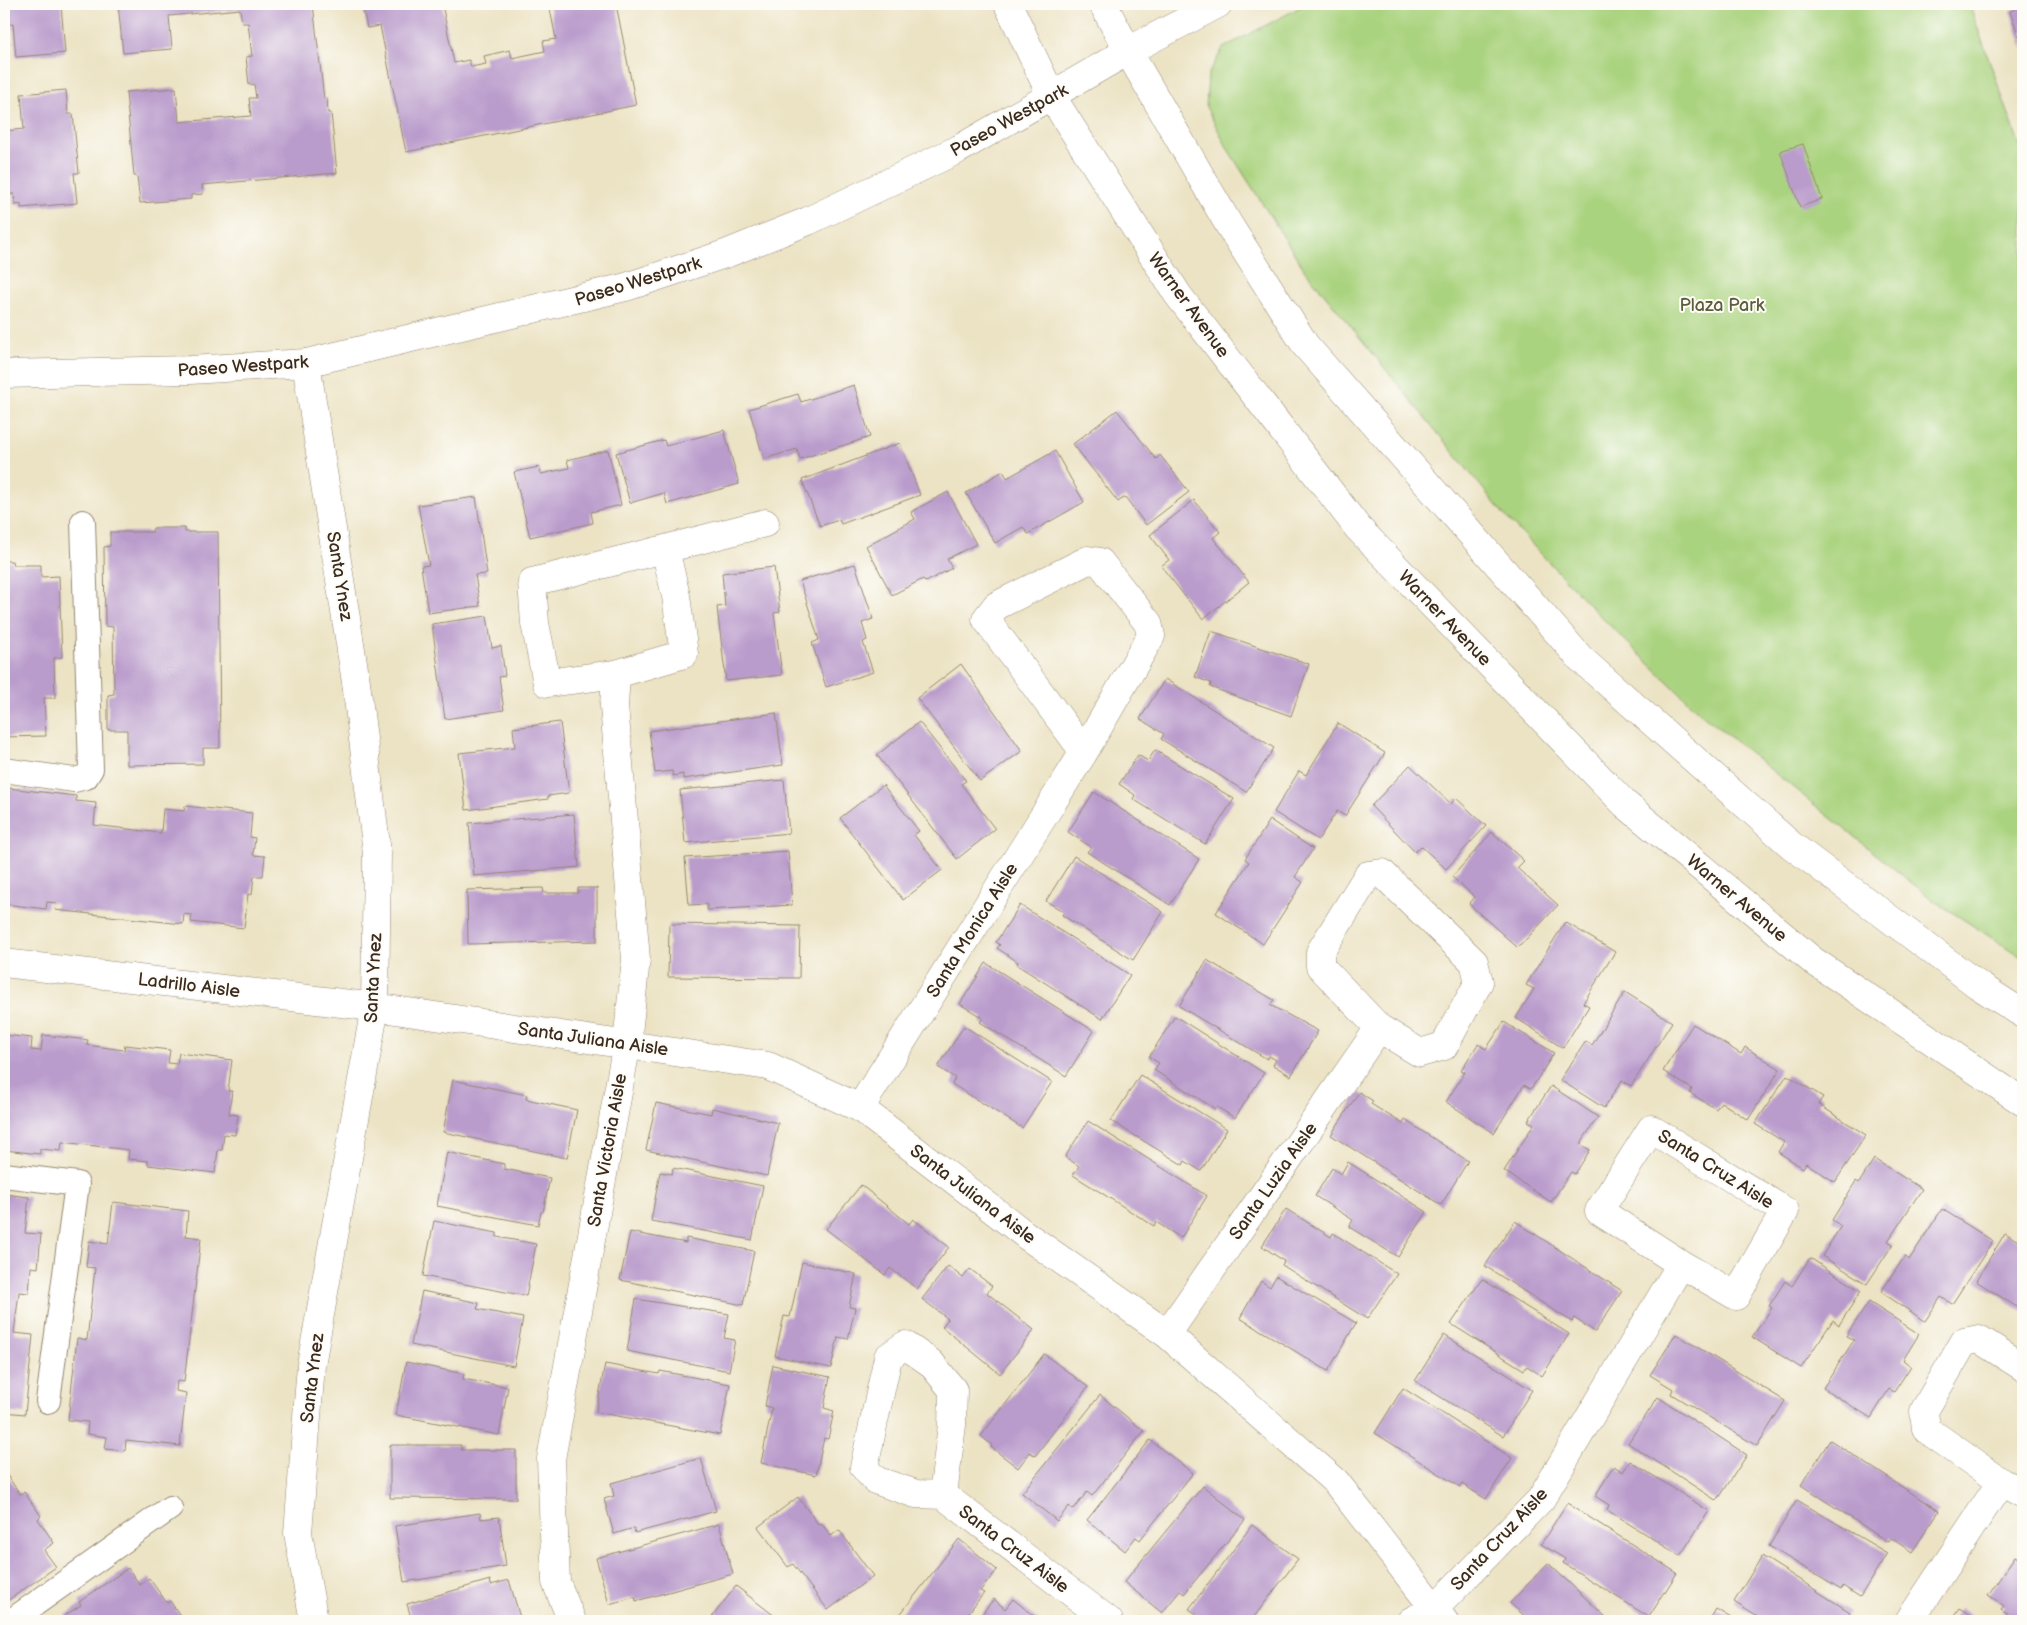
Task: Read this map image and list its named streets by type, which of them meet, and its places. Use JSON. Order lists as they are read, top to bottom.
{
  "streets": {
    "street": [
      "Paseo Westpark",
      "Warner Avenue",
      "Santa Ynez",
      "Santa Monica Aisle",
      "Ladrillo Aisle",
      "Santa Juliana Aisle",
      "Santa Victoria Aisle",
      "Santa Cruz Aisle",
      "Santa Luzia Aisle"
    ]
  },
  "crossings": [
    ["Paseo Westpark", "Warner Avenue"],
    ["Paseo Westpark", "Santa Ynez"],
    ["Santa Ynez", "Ladrillo Aisle"],
    ["Santa Ynez", "Santa Juliana Aisle"],
    ["Santa Monica Aisle", "Santa Juliana Aisle"],
    ["Ladrillo Aisle", "Santa Juliana Aisle"],
    ["Santa Juliana Aisle", "Santa Victoria Aisle"],
    ["Santa Juliana Aisle", "Santa Cruz Aisle"],
    ["Santa Juliana Aisle", "Santa Luzia Aisle"]
  ],
  "parks": ["Plaza Park"]
}
